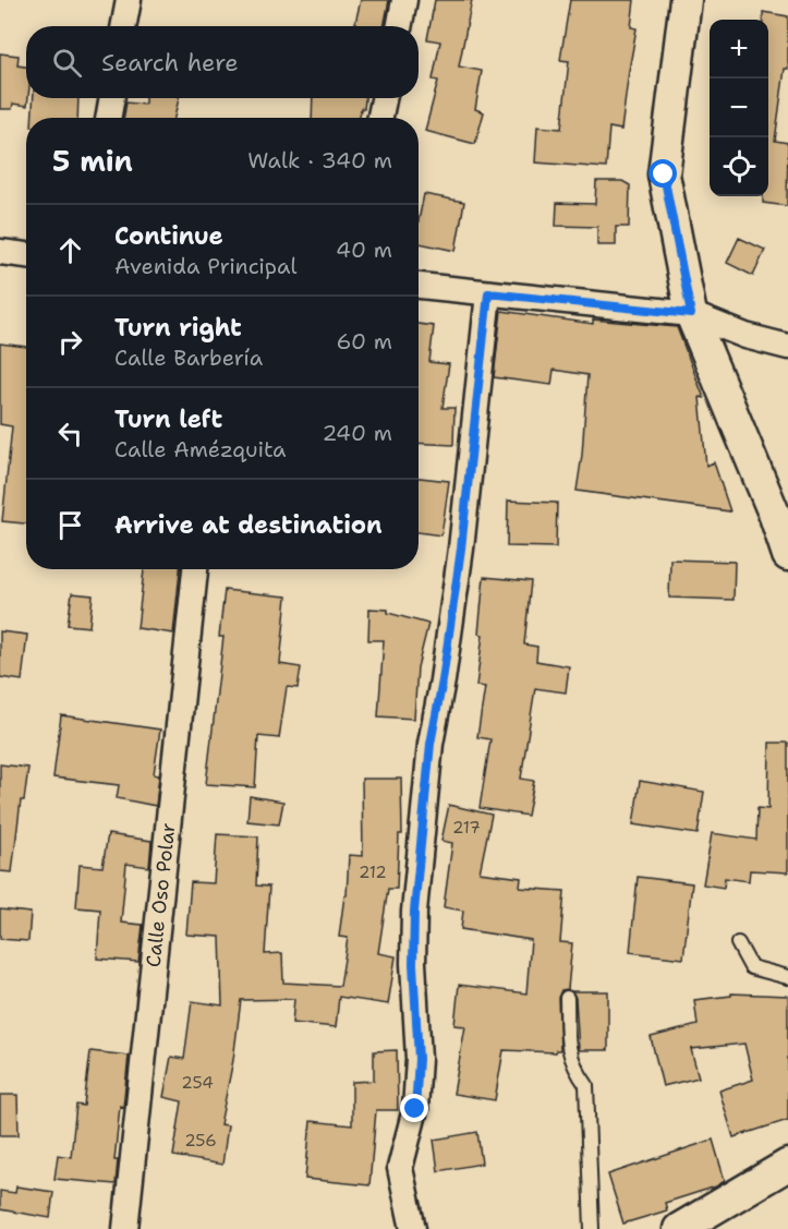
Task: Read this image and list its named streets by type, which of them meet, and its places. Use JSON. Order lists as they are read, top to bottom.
{
  "streets": {
    "street": ["Calle Oso Polar"]
  },
  "house_numbers": [
    "217",
    "212",
    "254",
    "256"
  ],
  "page": {
    "map_buttons": ["+", "−"],
    "search": "Search here",
    "heading": ["5 min", "Walk · 340 m"],
    "list": [
      ["Continue", "Avenida Principal", "40 m"],
      ["Turn right", "Calle Barbería", "60 m"],
      ["Turn left", "Calle Amézquita", "240 m"],
      "Arrive at destination"
    ]
  }
}
